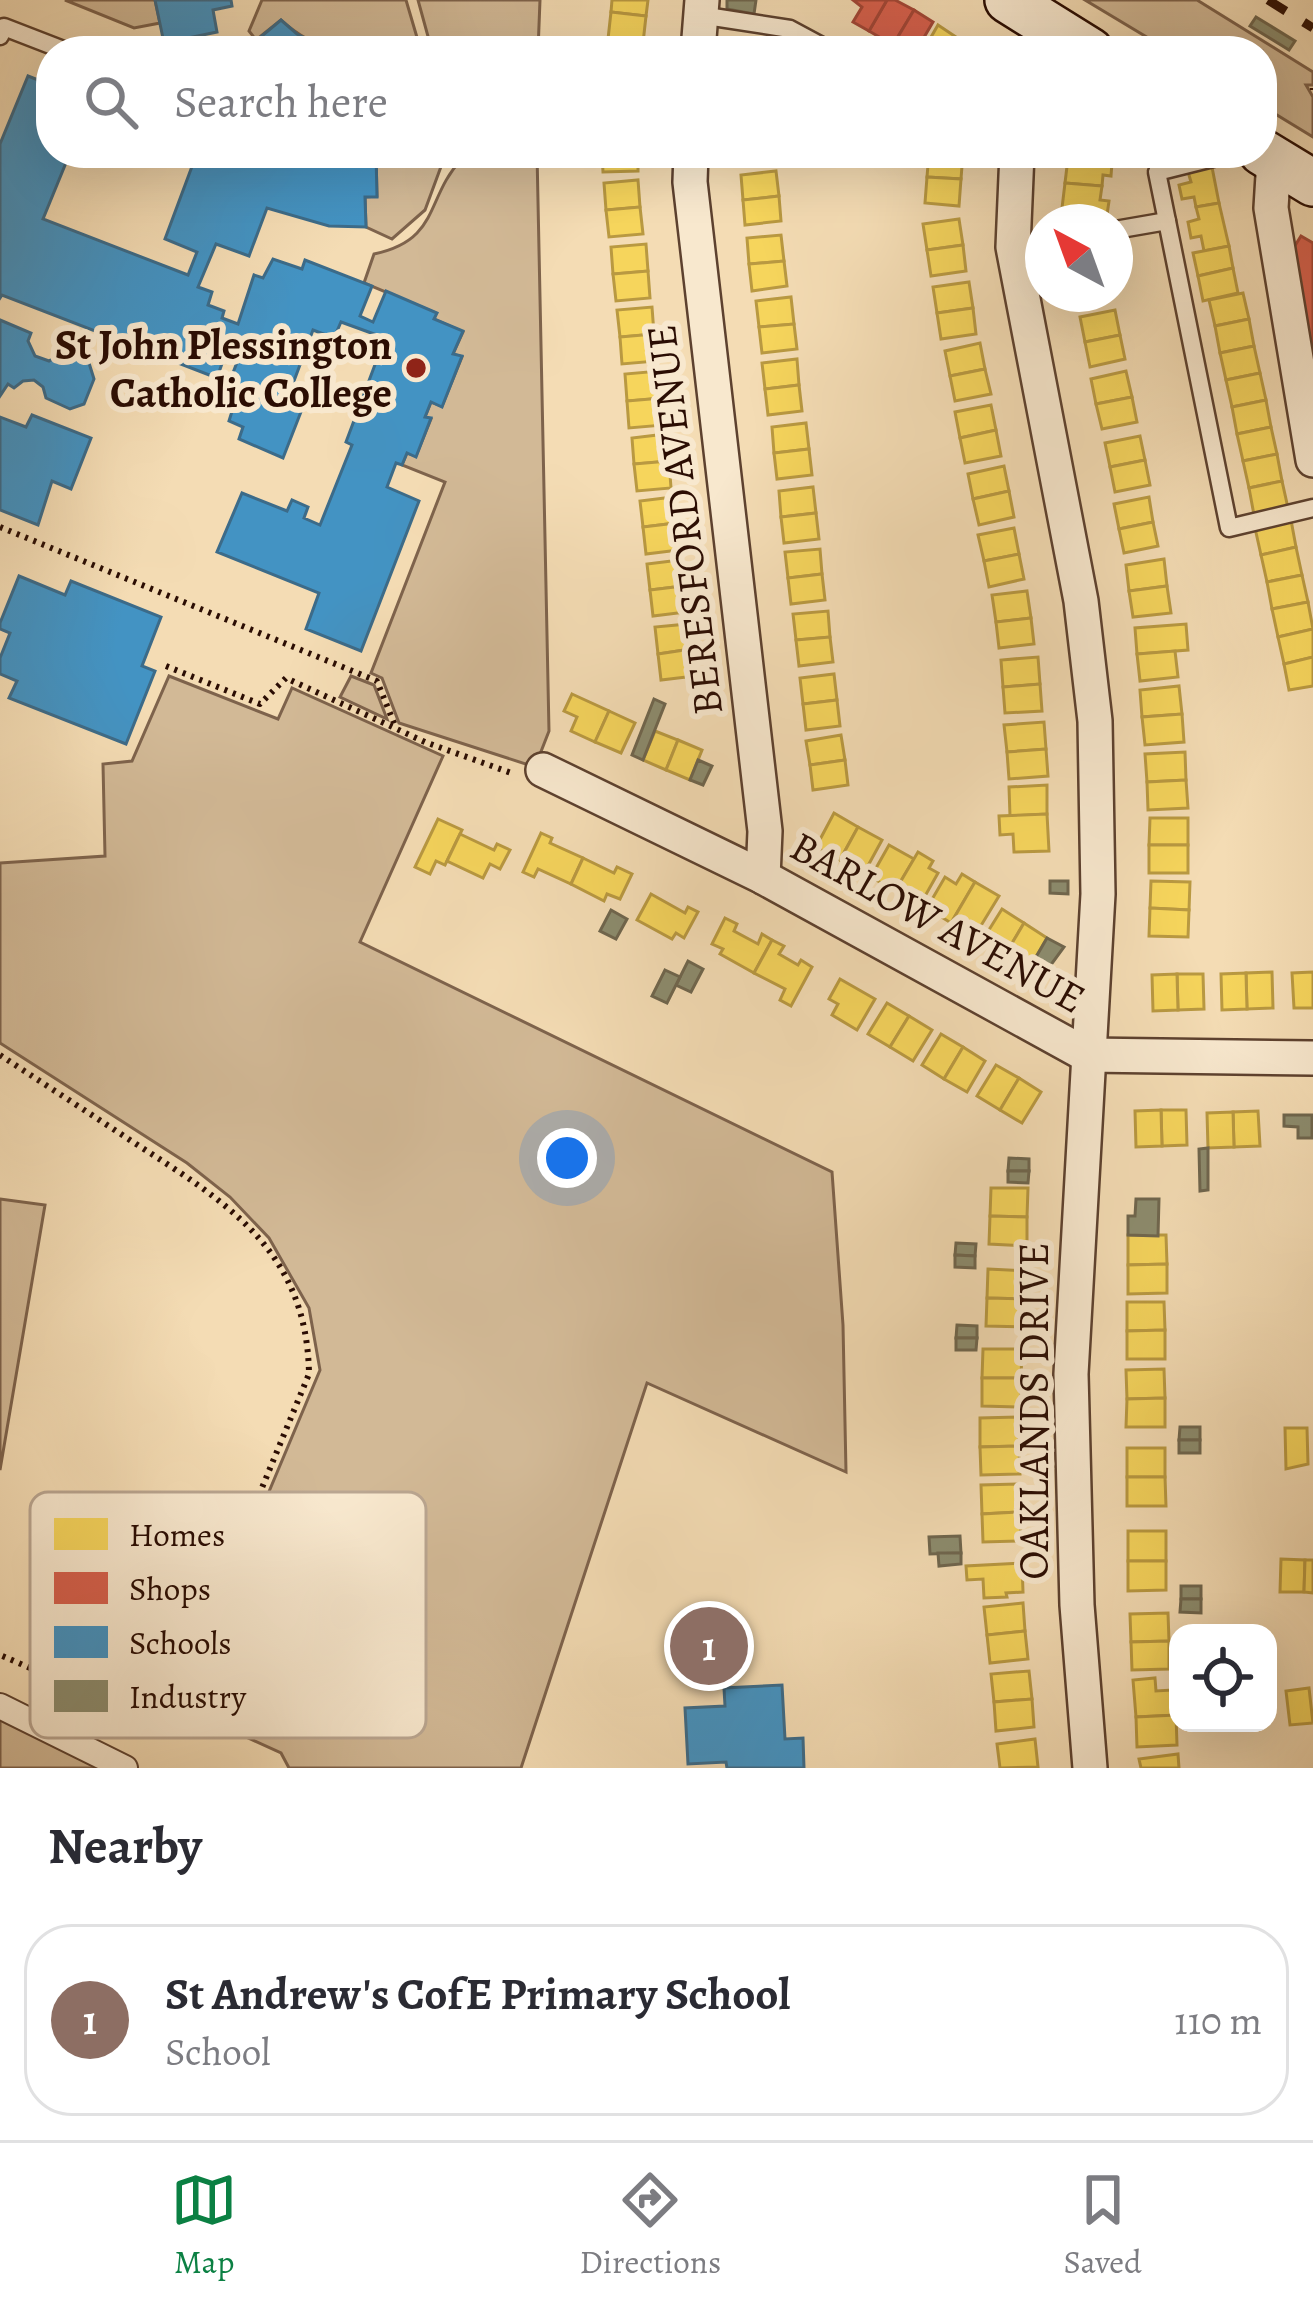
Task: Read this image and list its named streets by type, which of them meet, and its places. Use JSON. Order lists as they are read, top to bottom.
{
  "streets": {
    "street": ["BERESFORD AVENUE", "BARLOW AVENUE", "OAKLANDS DRIVE"]
  },
  "crossings": [
    ["BERESFORD AVENUE", "BARLOW AVENUE"],
    ["BARLOW AVENUE", "OAKLANDS DRIVE"]
  ],
  "places": ["St John Plessington Catholic College"],
  "legend": [
    "Homes",
    "Shops",
    "Schools",
    "Industry"
  ],
  "north": "top left",
  "page": {
    "search": "Search here",
    "pins": "1",
    "heading": "Nearby",
    "list": [
      {
        "mark": "1",
        "name": "St Andrew's CofE Primary School",
        "note": "School",
        "value": "110 m"
      }
    ],
    "nav": ["Map", "Directions", "Saved"]
  }
}
